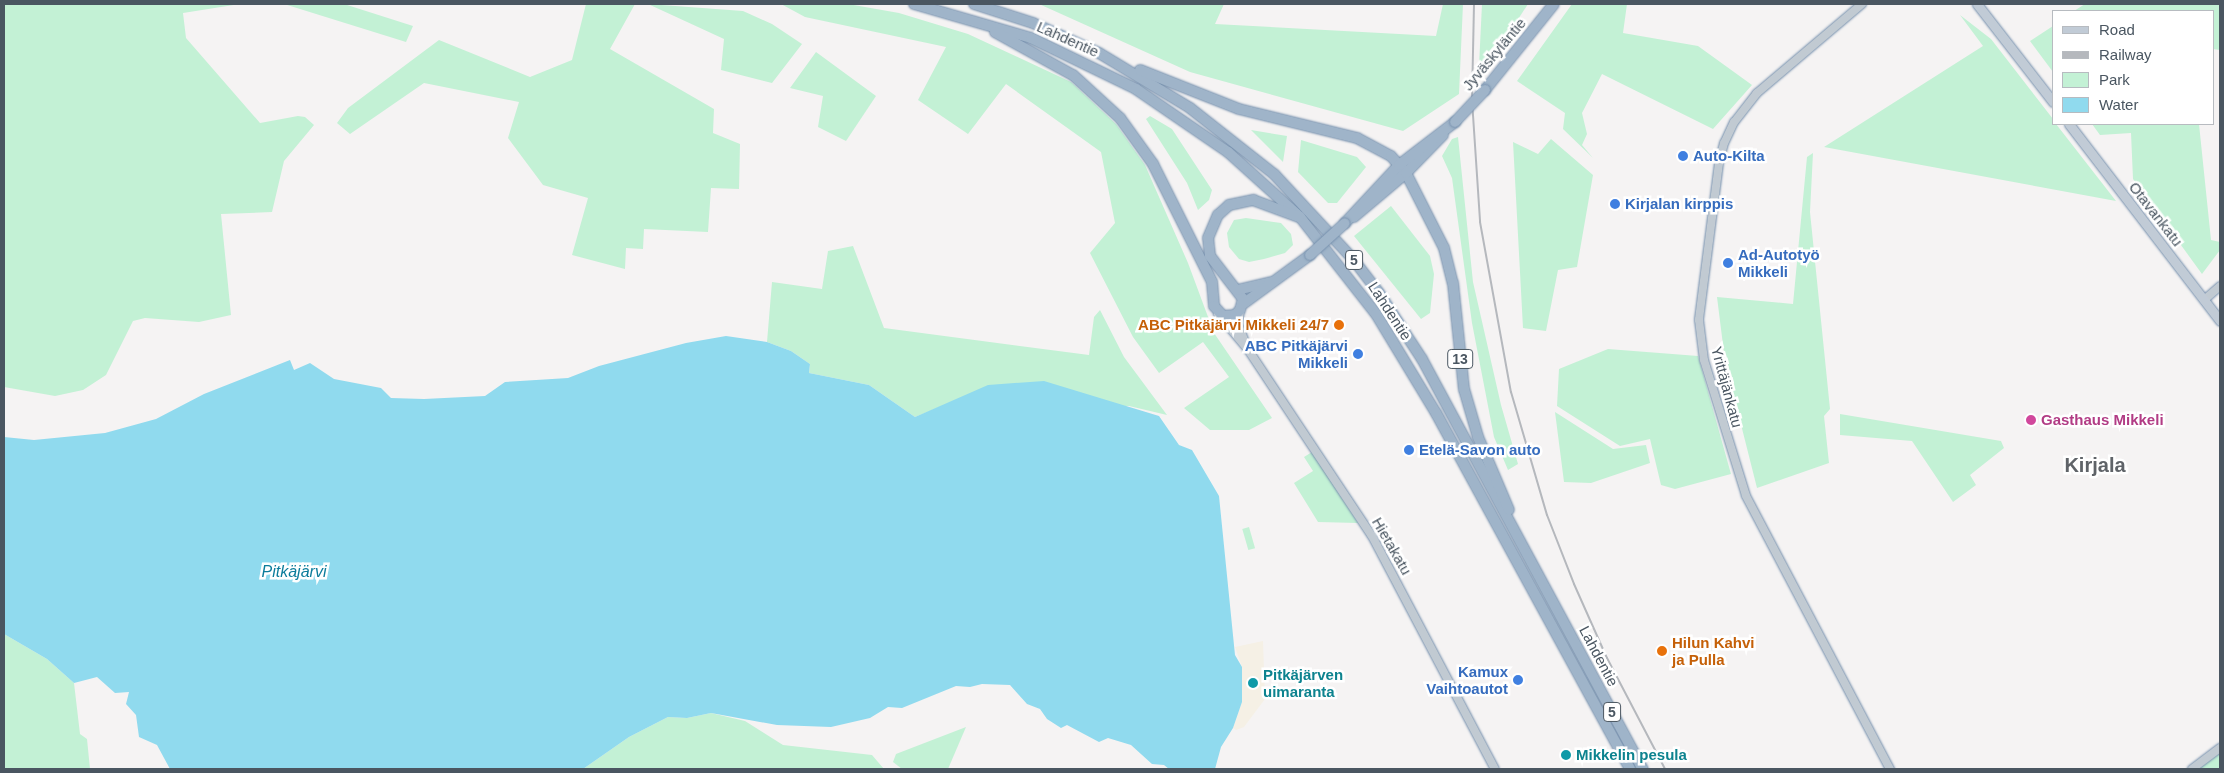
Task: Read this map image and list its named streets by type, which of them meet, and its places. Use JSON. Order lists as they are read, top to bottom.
{
  "streets": {
    "highway": [
      "Lahdentie",
      "Jyväskyläntie",
      "5",
      "13"
    ],
    "main road": ["Otavankatu"],
    "street": ["Yrittäjänkatu", "Hietakatu"]
  },
  "crossings": [
    ["Lahdentie", "13"],
    ["Jyväskyläntie", "13"],
    ["Jyväskyläntie", "Hietakatu"]
  ],
  "districts": ["Kirjala"],
  "water": ["Pitkäjärvi"],
  "places": [
    "Auto-Kilta",
    "Kirjalan kirppis",
    "Ad-Autotyö Mikkeli",
    "ABC Pitkäjärvi Mikkeli 24/7",
    "ABC Pitkäjärvi Mikkeli",
    "Gasthaus Mikkeli",
    "Etelä-Savon auto",
    "Hilun Kahvi ja Pulla",
    "Kamux Vaihtoautot",
    "Pitkäjärven uimaranta",
    "Mikkelin pesula"
  ],
  "legend": [
    "Road",
    "Railway",
    "Park",
    "Water"
  ]
}
